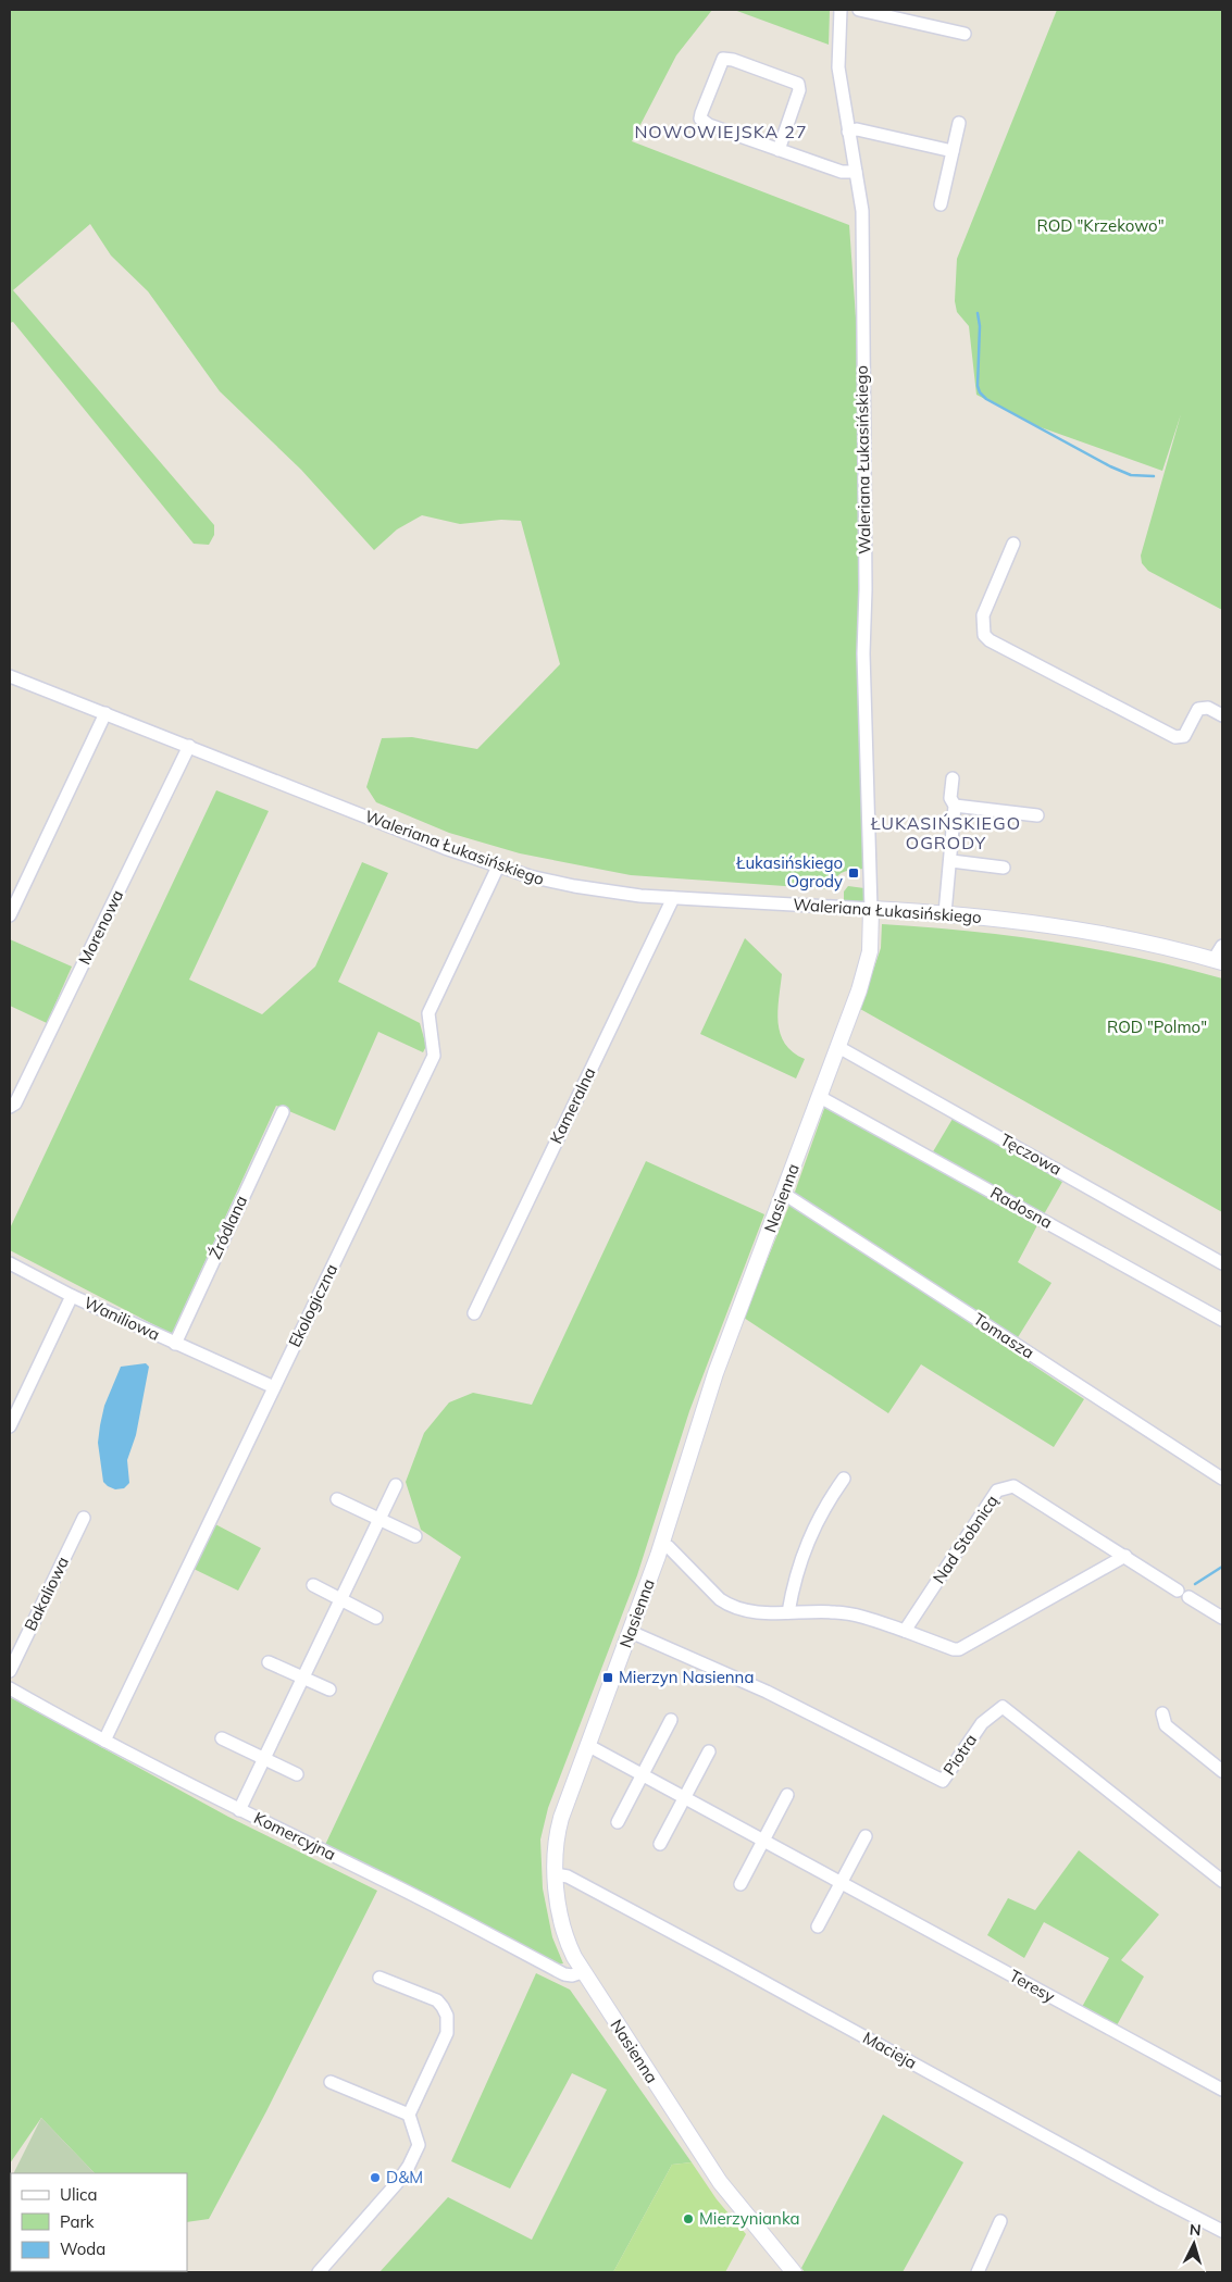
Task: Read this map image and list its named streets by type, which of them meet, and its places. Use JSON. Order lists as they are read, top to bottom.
{
  "streets": {
    "street": [
      "Waleriana Łukasińskiego",
      "Morenowa",
      "Kameralna",
      "Tęczowa",
      "Nasienna",
      "Radosna",
      "Źródlana",
      "Ekologiczna",
      "Waniliowa",
      "Tomasza",
      "Nad Stobnicą",
      "Bakaliowa",
      "Piotra",
      "Komercyjna",
      "Teresy",
      "Macieja"
    ]
  },
  "crossings": [
    ["Waleriana Łukasińskiego", "Morenowa"],
    ["Waleriana Łukasińskiego", "Kameralna"],
    ["Waleriana Łukasińskiego", "Nasienna"],
    ["Waleriana Łukasińskiego", "Ekologiczna"],
    ["Tęczowa", "Nasienna"],
    ["Nasienna", "Radosna"],
    ["Nasienna", "Tomasza"],
    ["Nasienna", "Piotra"],
    ["Nasienna", "Komercyjna"],
    ["Nasienna", "Teresy"],
    ["Nasienna", "Macieja"],
    ["Źródlana", "Waniliowa"],
    ["Ekologiczna", "Waniliowa"],
    ["Ekologiczna", "Komercyjna"]
  ],
  "districts": ["NOWOWIEJSKA 27", "ŁUKASIŃSKIEGO OGRODY"],
  "parks": ["ROD \"Krzekowo\"", "ROD \"Polmo\""],
  "places": {
    "transit": ["Łukasińskiego Ogrody", "Mierzyn Nasienna"],
    "other": ["D&M", "Mierzynianka"]
  },
  "legend": ["Ulica", "Park", "Woda"],
  "north": "top"
}
